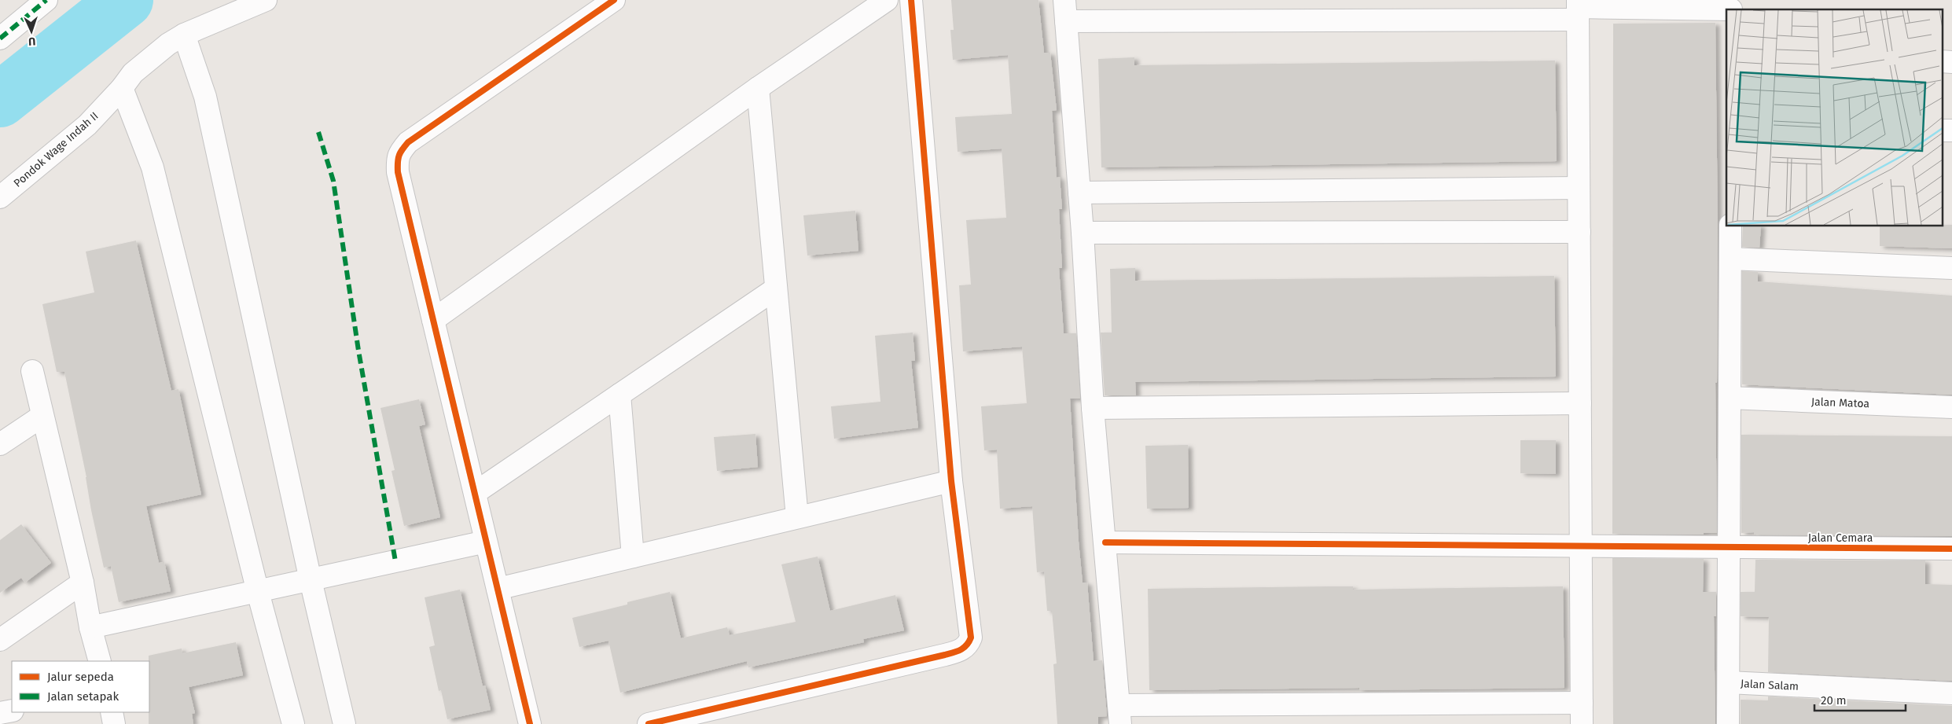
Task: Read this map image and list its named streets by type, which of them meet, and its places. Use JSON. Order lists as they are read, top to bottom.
{
  "streets": {
    "street": [
      "Pondok Wage Indah II",
      "Jalan Matoa",
      "Jalan Cemara",
      "Jalan Salam"
    ]
  },
  "legend": ["Jalur sepeda", "Jalan setapak"],
  "scale_bar": "20 m",
  "north": "bottom"
}
